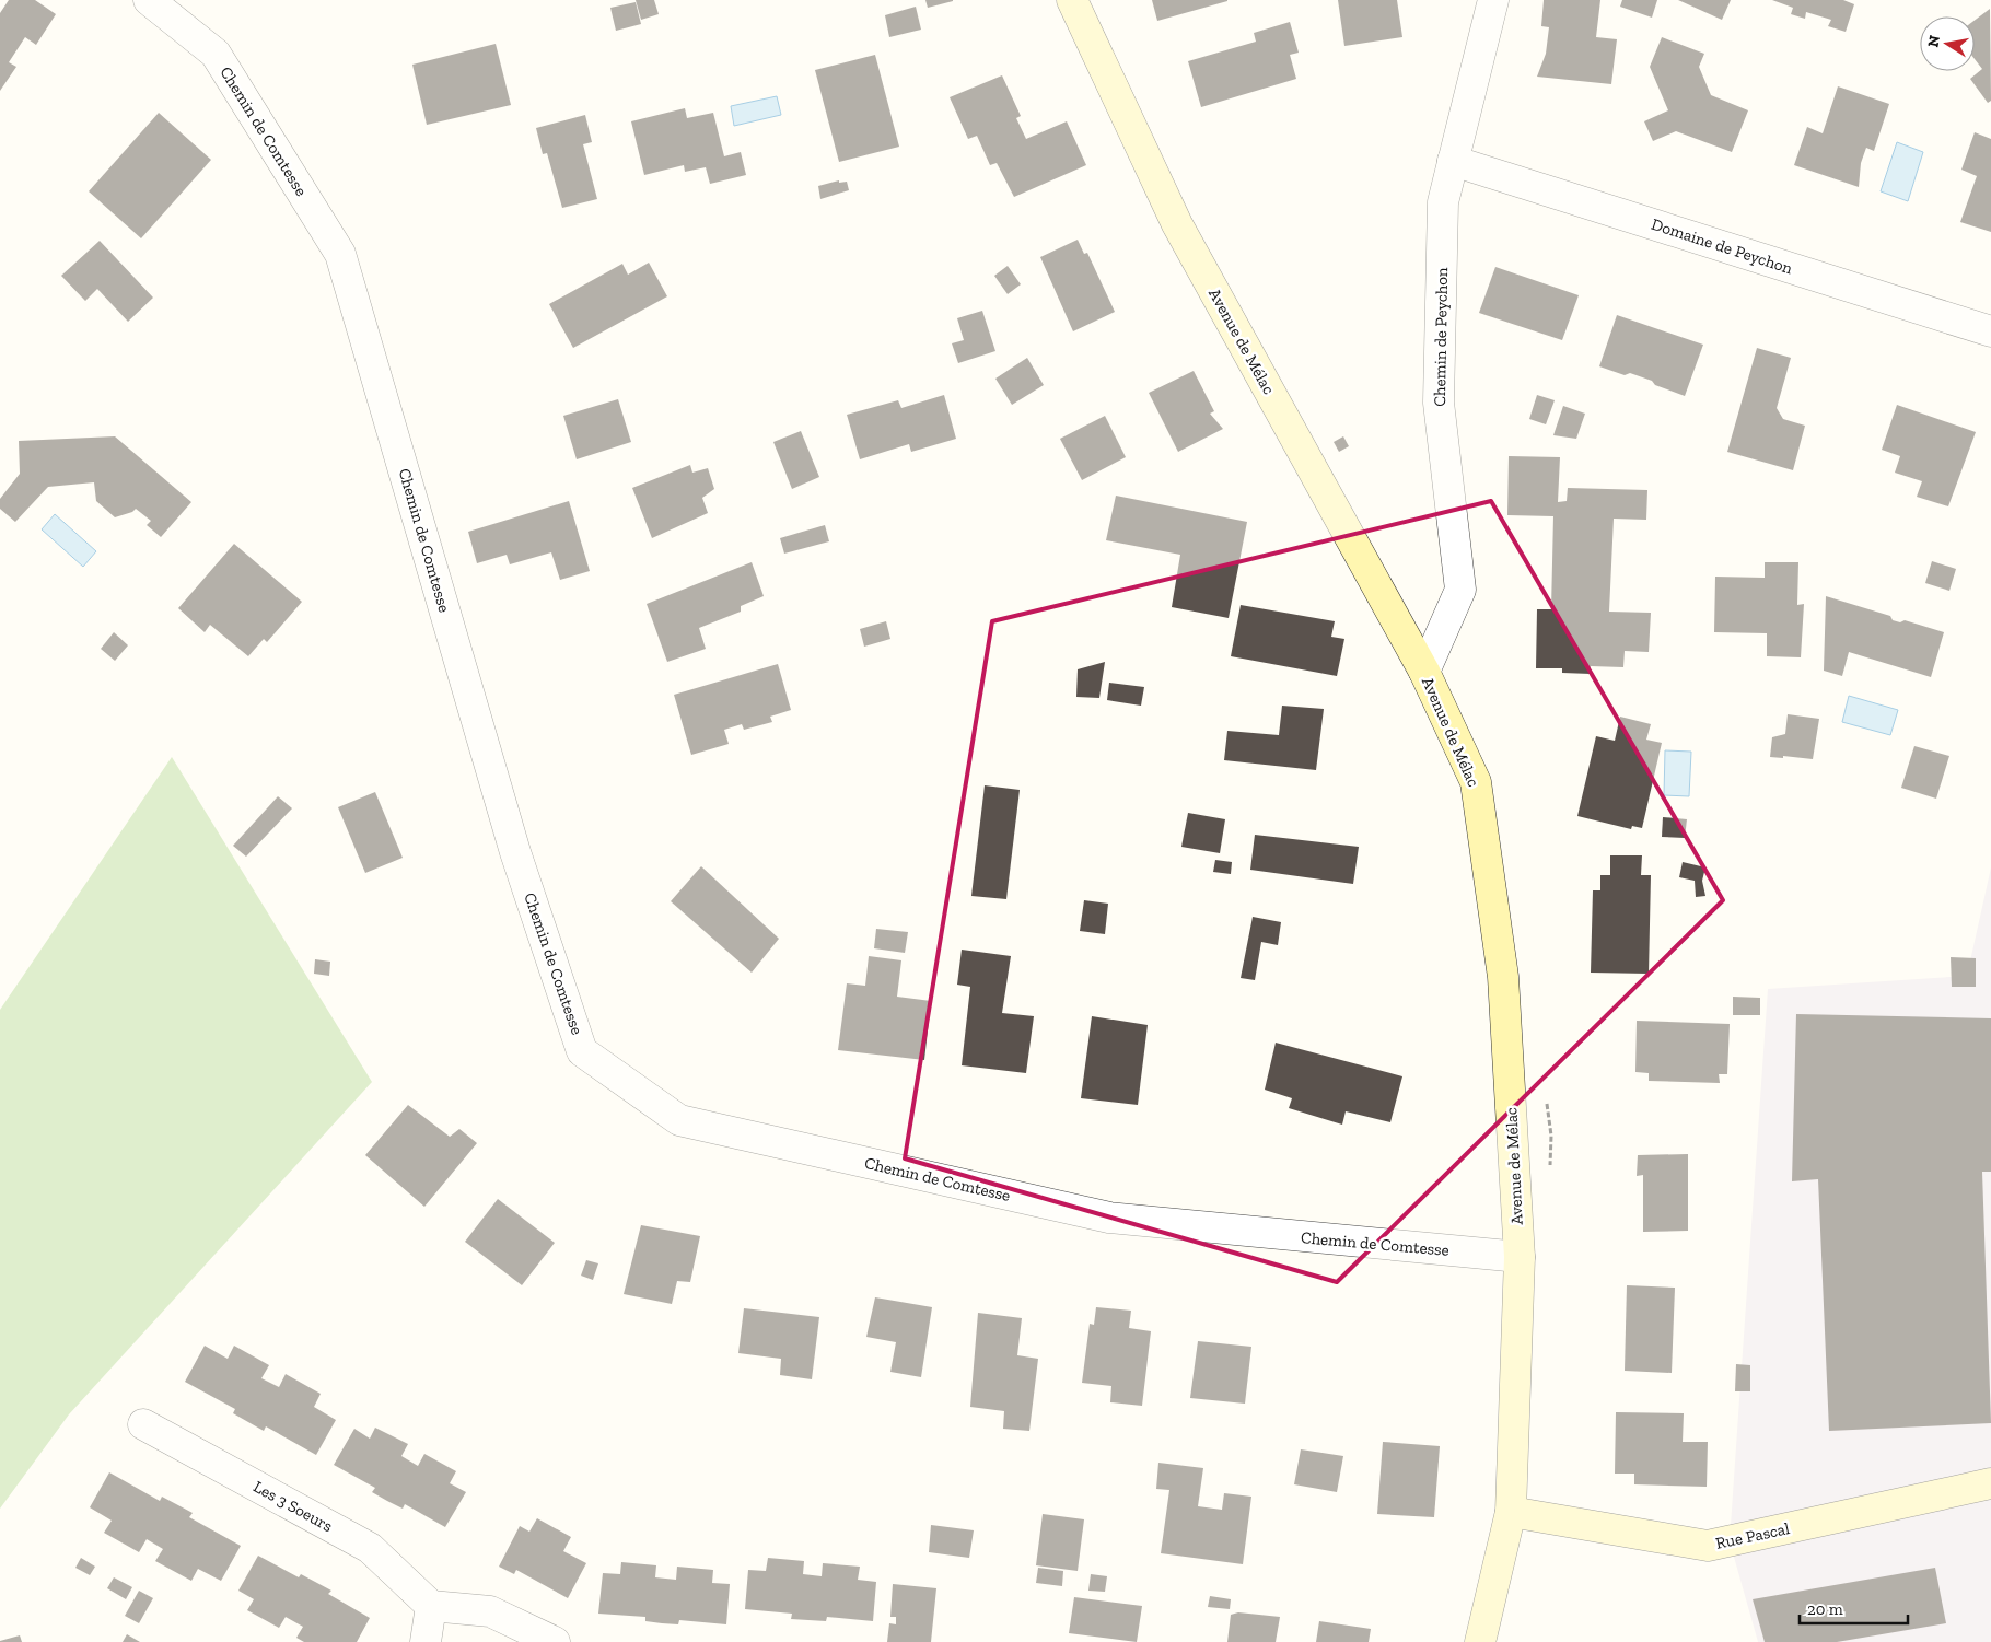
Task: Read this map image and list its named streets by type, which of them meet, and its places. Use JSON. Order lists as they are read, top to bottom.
{
  "streets": {
    "street": [
      "Chemin de Comtesse",
      "Domaine de Peychon",
      "Chemin de Peychon",
      "Avenue de Mélac",
      "Les 3 Soeurs",
      "Rue Pascal"
    ]
  },
  "crossings": [
    ["Chemin de Comtesse", "Avenue de Mélac"],
    ["Domaine de Peychon", "Chemin de Peychon"],
    ["Chemin de Peychon", "Avenue de Mélac"],
    ["Avenue de Mélac", "Rue Pascal"]
  ],
  "scale_bar": "20 m",
  "north": "left"
}
